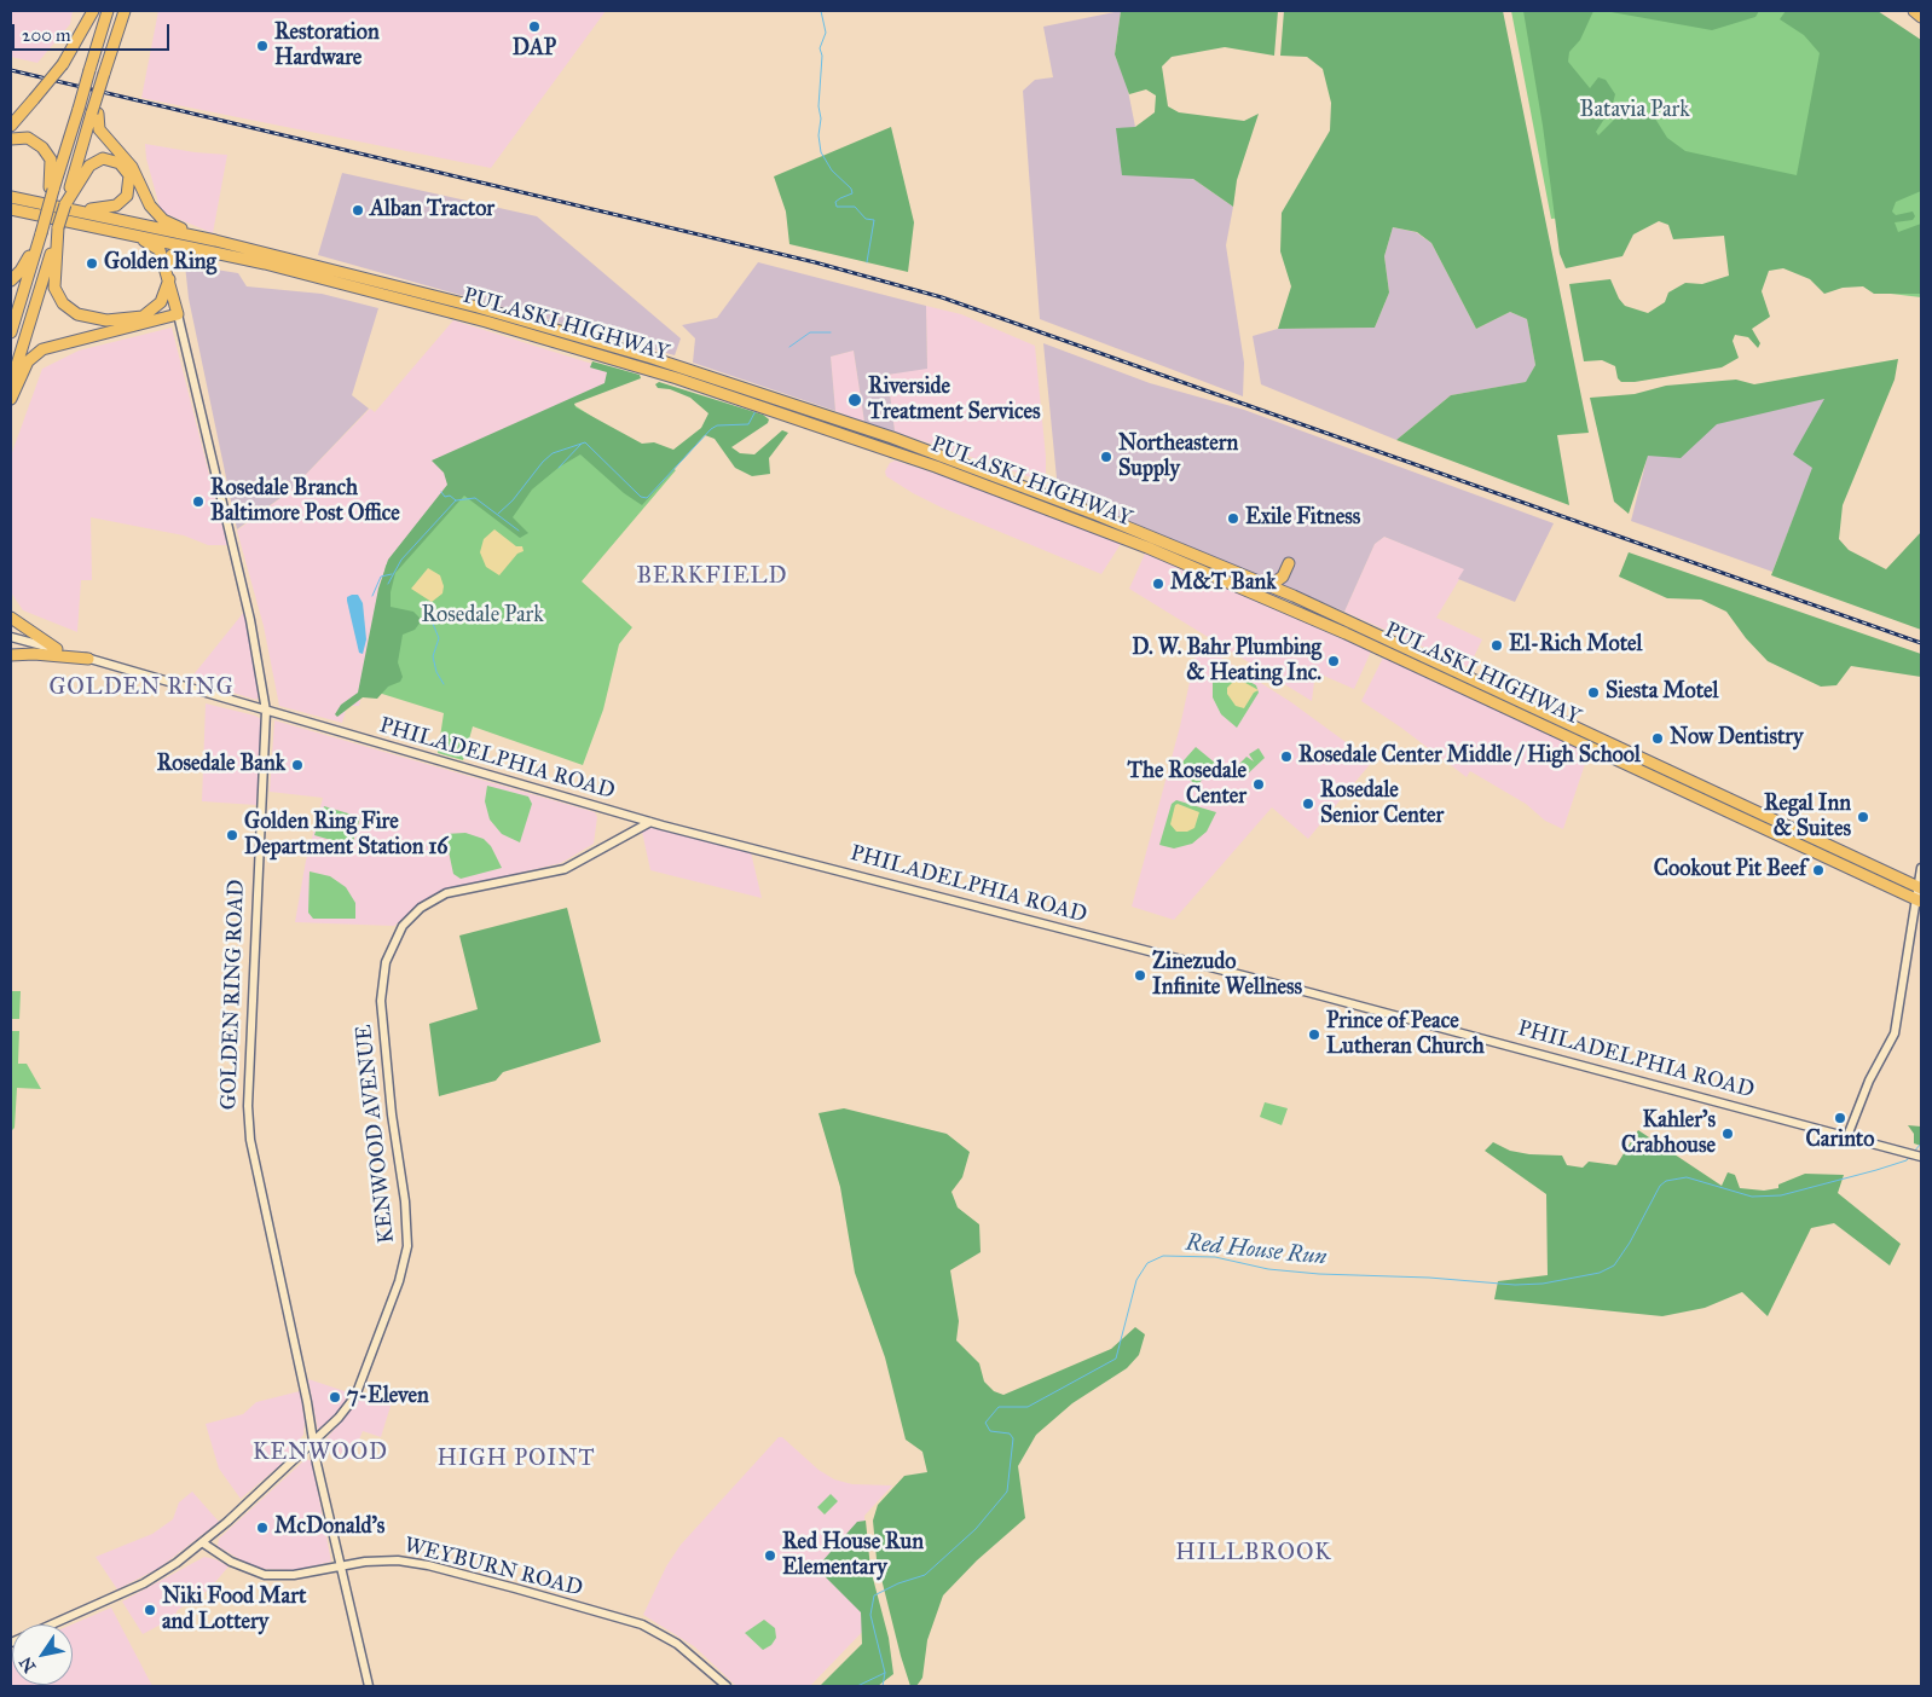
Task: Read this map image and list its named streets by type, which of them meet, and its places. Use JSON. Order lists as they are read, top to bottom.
{
  "streets": {
    "highway": ["PULASKI HIGHWAY", "GOLDEN RING ROAD"],
    "main road": ["PHILADELPHIA ROAD", "KENWOOD AVENUE", "WEYBURN ROAD"]
  },
  "crossings": [
    ["PHILADELPHIA ROAD", "GOLDEN RING ROAD"],
    ["PHILADELPHIA ROAD", "KENWOOD AVENUE"],
    ["GOLDEN RING ROAD", "KENWOOD AVENUE"],
    ["GOLDEN RING ROAD", "WEYBURN ROAD"],
    ["KENWOOD AVENUE", "WEYBURN ROAD"]
  ],
  "districts": [
    "BERKFIELD",
    "GOLDEN RING",
    "KENWOOD",
    "HIGH POINT",
    "HILLBROOK"
  ],
  "water": ["Red House Run"],
  "parks": ["Batavia Park", "Rosedale Park"],
  "places": [
    "DAP",
    "Restoration Hardware",
    "Alban Tractor",
    "Golden Ring",
    "Riverside Treatment Services",
    "Northeastern Supply",
    "Rosedale Branch Baltimore Post Office",
    "Exile Fitness",
    "M&T Bank",
    "El-Rich Motel",
    "D. W. Bahr Plumbing & Heating Inc.",
    "Siesta Motel",
    "Now Dentistry",
    "Rosedale Center Middle / High School",
    "Rosedale Bank",
    "The Rosedale Center",
    "Rosedale Senior Center",
    "Regal Inn & Suites",
    "Golden Ring Fire Department Station 16",
    "Cookout Pit Beef",
    "Zinezudo Infinite Wellness",
    "Prince of Peace Lutheran Church",
    "Carinto",
    "Kahler’s Crabhouse",
    "7-Eleven",
    "McDonald's",
    "Red House Run Elementary",
    "Niki Food Mart and Lottery"
  ],
  "scale_bar": "200 m",
  "north": "bottom left"
}
